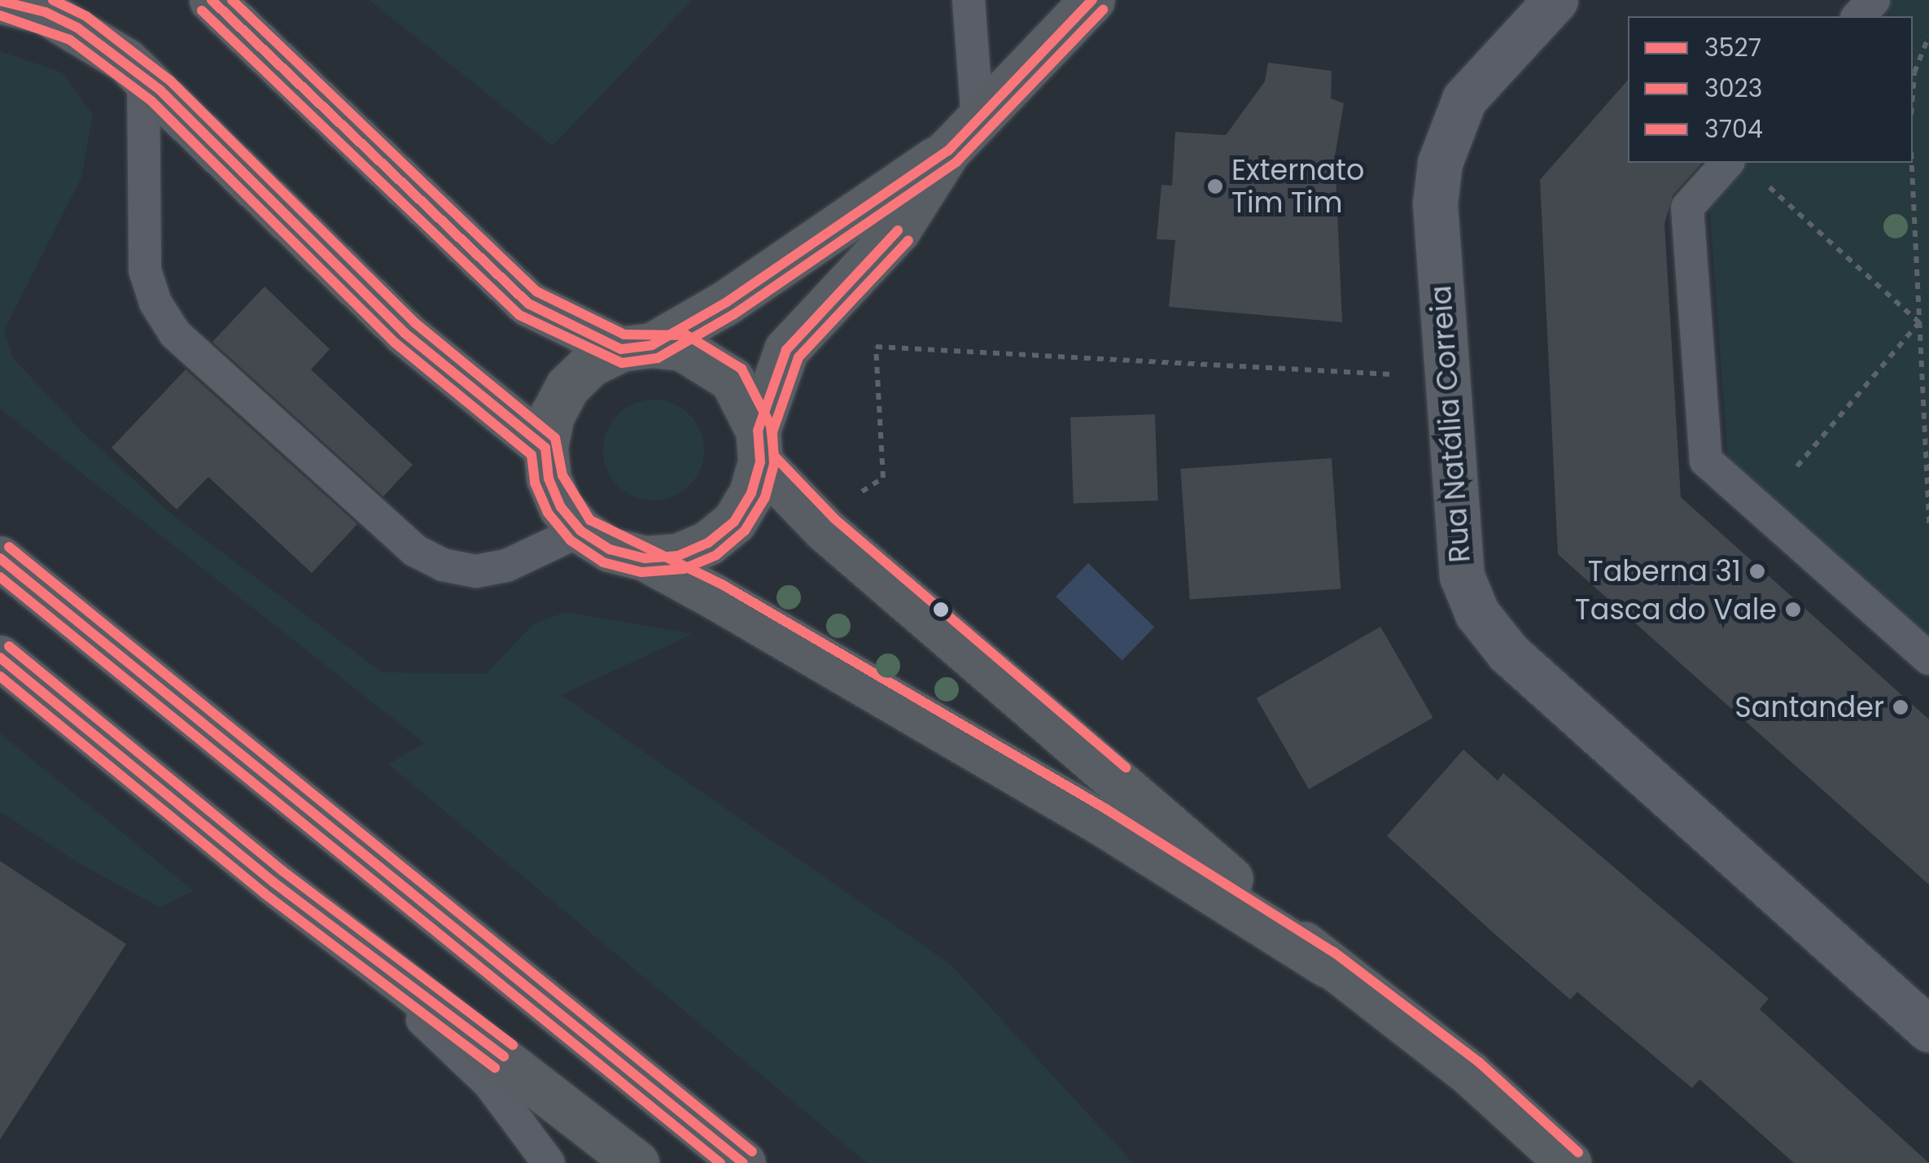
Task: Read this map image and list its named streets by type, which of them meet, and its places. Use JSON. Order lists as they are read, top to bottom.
{
  "streets": {
    "street": ["Rua Natália Correia"]
  },
  "places": [
    "Externato Tim Tim",
    "Taberna 31",
    "Tasca do Vale",
    "Santander"
  ],
  "lines": ["transit line 3527", "transit line 3704", "transit line 3023"],
  "legend": ["3527", "3023", "3704"]
}
